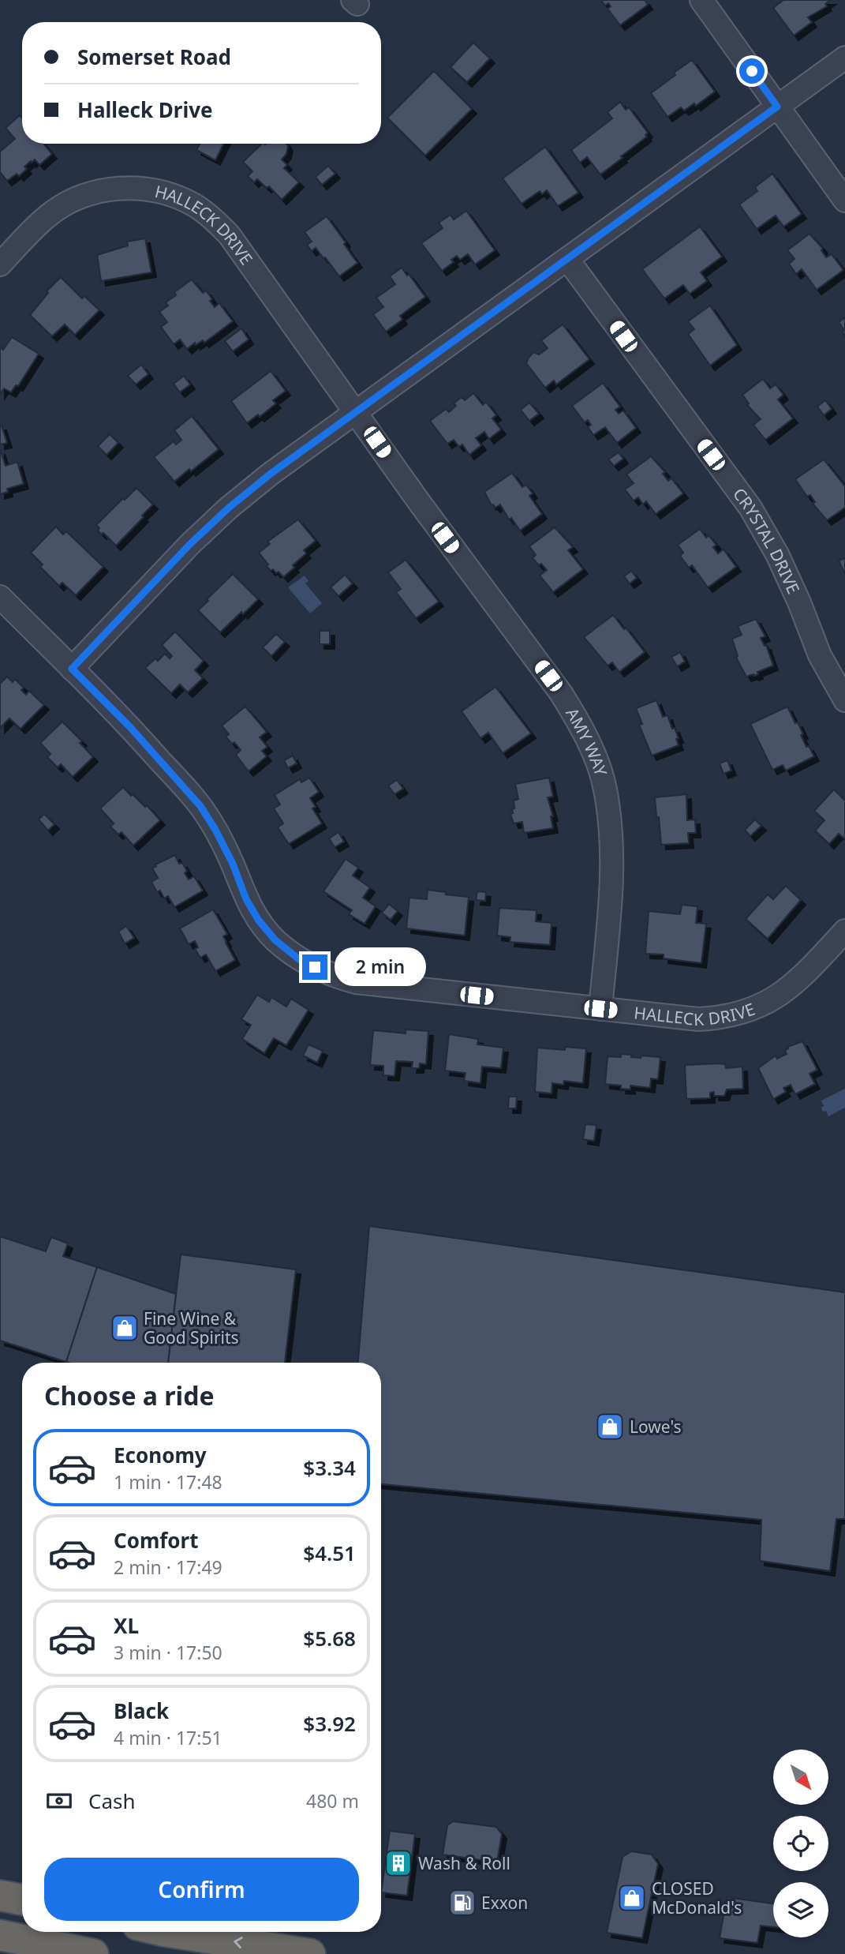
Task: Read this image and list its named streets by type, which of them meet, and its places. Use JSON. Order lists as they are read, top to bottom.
{
  "streets": {
    "street": ["HALLECK DRIVE", "CRYSTAL DRIVE", "AMY WAY"]
  },
  "crossings": [
    ["HALLECK DRIVE", "AMY WAY"]
  ],
  "places": {
    "shop": ["Fine Wine & Good Spirits", "Lowe's", "CLOSED McDonald's"],
    "building": ["Wash & Roll"],
    "fuel station": ["Exxon"]
  },
  "north": "bottom right",
  "page": {
    "banner": ["Somerset Road", "Halleck Drive"],
    "bubble": "2 min",
    "heading": "Choose a ride",
    "list": [
      {
        "name": "Economy",
        "note": "1 min · 17:48",
        "value": "$3.34"
      },
      {
        "name": "Comfort",
        "note": "2 min · 17:49",
        "value": "$4.51"
      },
      {
        "name": "XL",
        "note": "3 min · 17:50",
        "value": "$5.68"
      },
      {
        "name": "Black",
        "note": "4 min · 17:51",
        "value": "$3.92"
      }
    ],
    "pay": ["Cash", "480 m"],
    "buttons": "Confirm"
  }
}
